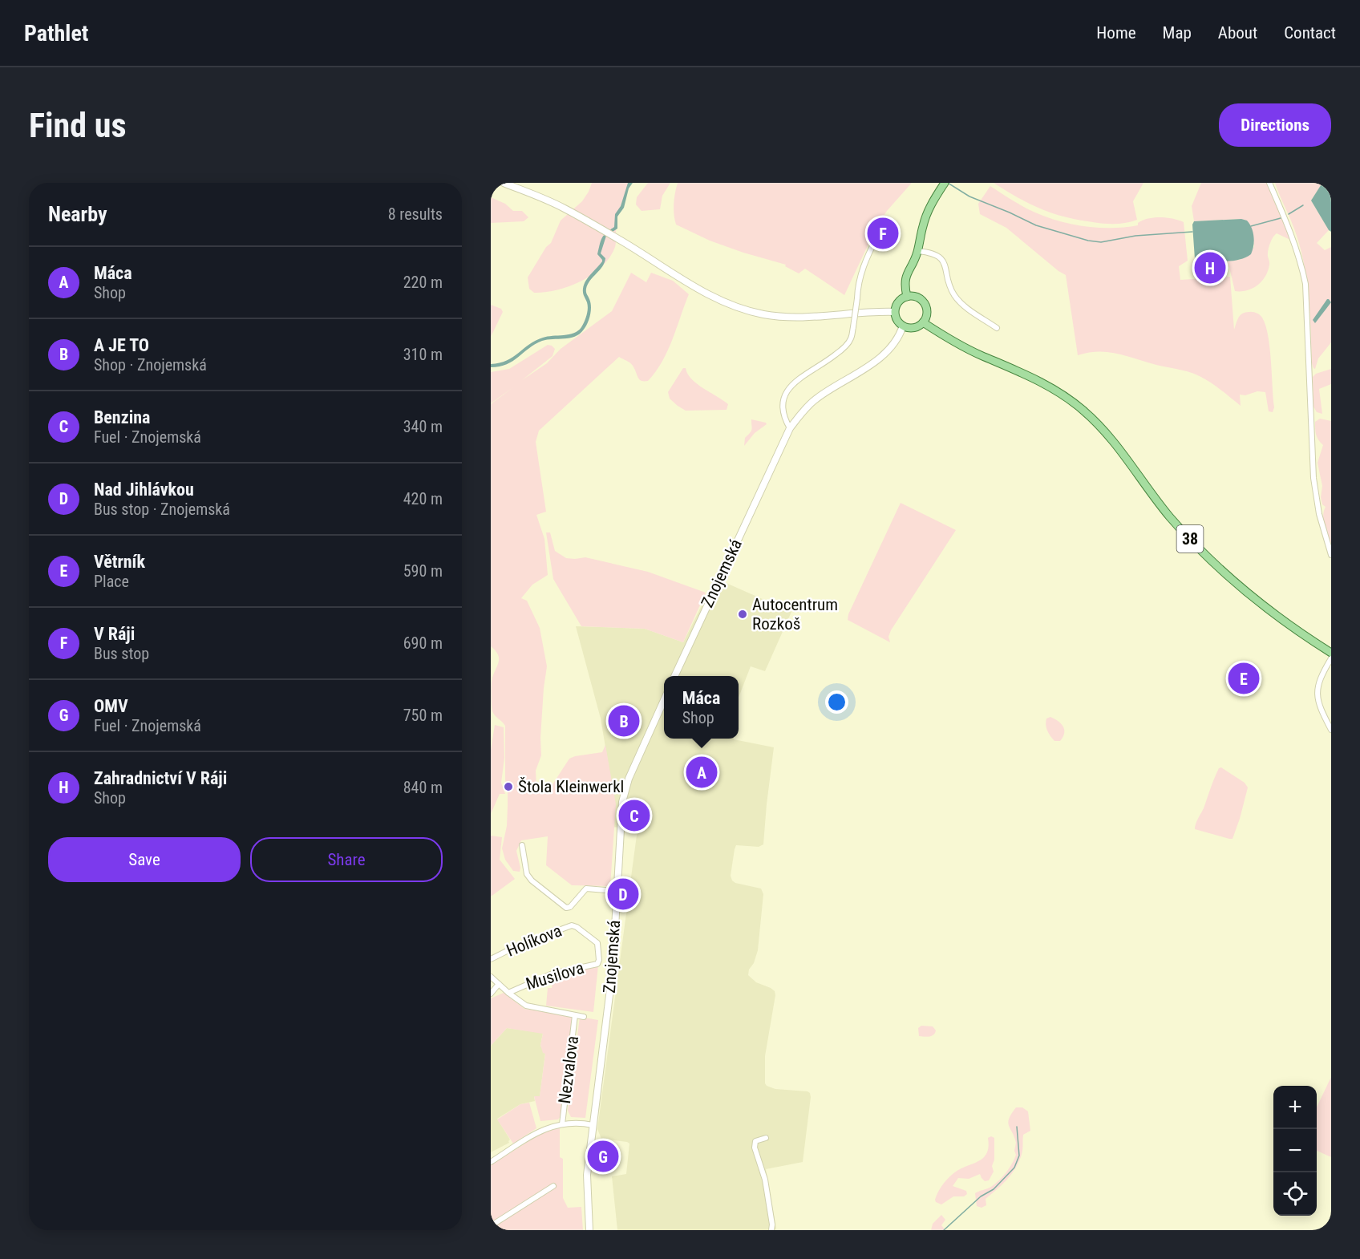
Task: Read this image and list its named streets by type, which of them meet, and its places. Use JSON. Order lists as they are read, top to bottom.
{
  "streets": {
    "main road": ["38", "Znojemská"],
    "street": ["Holíkova", "Musilova", "Nezvalova"]
  },
  "crossings": [
    ["38", "Znojemská"],
    ["Holíkova", "Musilova"],
    ["Musilova", "Nezvalova"]
  ],
  "places": ["Autocentrum Rozkoš", "Štola Kleinwerkl"],
  "page": {
    "header": "Pathlet",
    "nav": [
      "Home",
      "Map",
      "About",
      "Contact"
    ],
    "buttons": [
      "Directions",
      ["Save", "Share"]
    ],
    "title": "Find us",
    "heading": ["Nearby", "8 results"],
    "pins": [
      "F",
      "H",
      "E",
      "B",
      "A",
      "C",
      "D",
      "G"
    ],
    "list": [
      {
        "mark": "A",
        "name": "Máca",
        "note": "Shop",
        "value": "220 m"
      },
      {
        "mark": "B",
        "name": "A JE TO",
        "note": "Shop · Znojemská",
        "value": "310 m"
      },
      {
        "mark": "C",
        "name": "Benzina",
        "note": "Fuel · Znojemská",
        "value": "340 m"
      },
      {
        "mark": "D",
        "name": "Nad Jihlávkou",
        "note": "Bus stop · Znojemská",
        "value": "420 m"
      },
      {
        "mark": "E",
        "name": "Větrník",
        "note": "Place",
        "value": "590 m"
      },
      {
        "mark": "F",
        "name": "V Ráji",
        "note": "Bus stop",
        "value": "690 m"
      },
      {
        "mark": "G",
        "name": "OMV",
        "note": "Fuel · Znojemská",
        "value": "750 m"
      },
      {
        "mark": "H",
        "name": "Zahradnictví V Ráji",
        "note": "Shop",
        "value": "840 m"
      }
    ],
    "popup": ["Máca", "Shop"],
    "map_buttons": ["+", "−"]
  }
}
